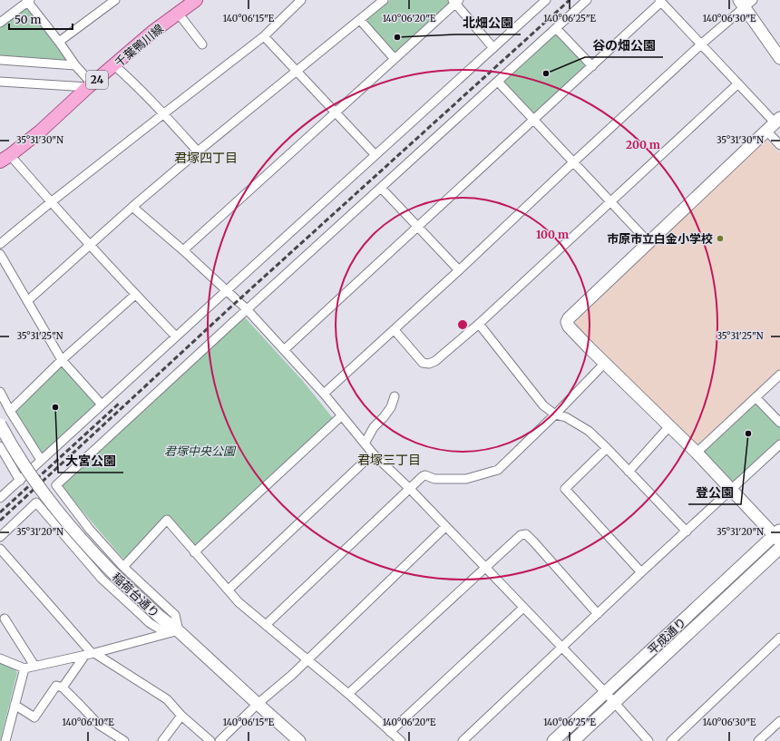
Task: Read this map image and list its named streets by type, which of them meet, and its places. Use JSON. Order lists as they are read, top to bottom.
{
  "streets": {
    "main road": ["千葉鴨川線", "24"],
    "street": ["稲荷台通り", "平成通り"]
  },
  "districts": ["君塚四丁目", "君塚三丁目"],
  "parks": ["君塚中央公園"],
  "places": [
    "北畑公園",
    "谷の畑公園",
    "市原市立白金小学校",
    "大宮公園",
    "登公園"
  ],
  "scale_bar": "50 m",
  "coordinates": [
    "140°06'15\"E",
    "140°06'20\"E",
    "140°06'25\"E",
    "140°06'30\"E",
    "35°31'30\"N",
    "35°31'25\"N",
    "35°31'20\"N",
    "140°06'10\"E"
  ],
  "rings": ["200 m", "100 m"]
}
